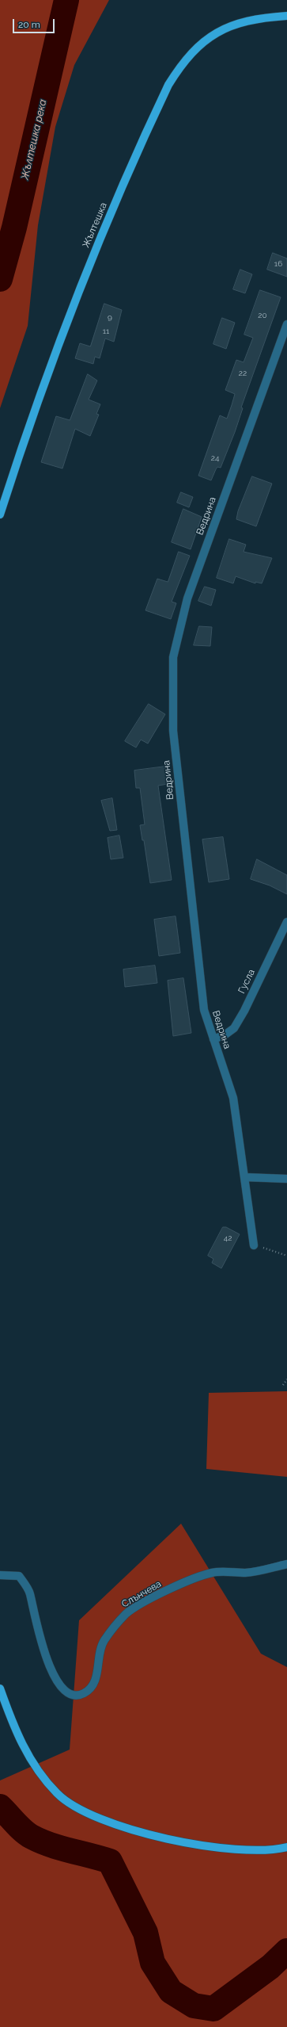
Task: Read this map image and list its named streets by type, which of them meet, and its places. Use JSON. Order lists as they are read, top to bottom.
{
  "streets": {
    "main road": ["Жълтешка"],
    "street": ["Ведрина", "Гусла", "Слънчева"]
  },
  "crossings": [
    ["Ведрина", "Гусла"]
  ],
  "water": ["Жълтешка река"],
  "house_numbers": [
    "16",
    "20",
    "9",
    "11",
    "22",
    "24",
    "42"
  ],
  "scale_bar": "20 m"
}
